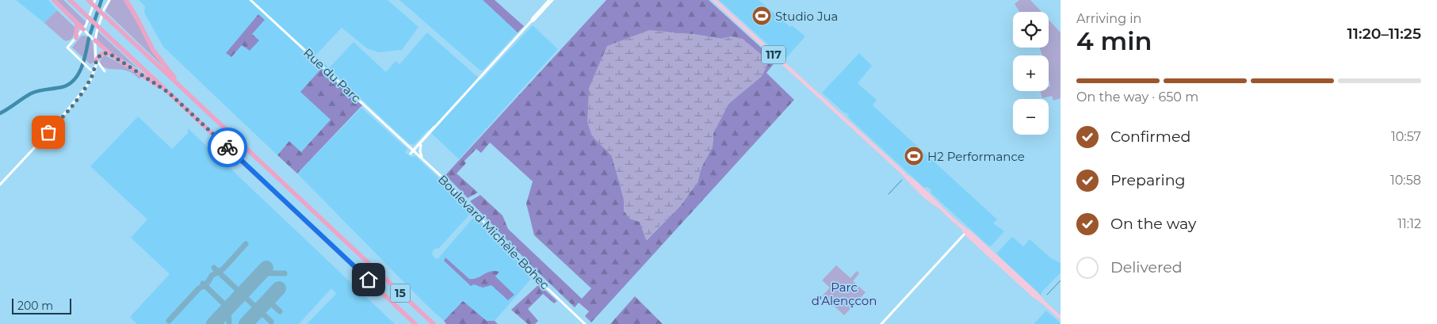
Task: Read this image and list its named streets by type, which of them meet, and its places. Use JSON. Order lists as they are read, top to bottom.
{
  "streets": {
    "highway": ["15"],
    "main road": ["117"],
    "street": ["Rue du Parc", "Boulevard Michèle-Bohec"]
  },
  "crossings": [
    ["Rue du Parc", "Boulevard Michèle-Bohec"]
  ],
  "parks": ["Parc d'Alençcon"],
  "places": {
    "sports": ["Studio Jua", "H2 Performance"]
  },
  "scale_bar": "200 m",
  "page": {
    "heading": ["4 min", "Arriving in", "11:20–11:25"],
    "map_buttons": ["+", "−"],
    "bar": "On the way · 650 m",
    "list": [
      ["Confirmed", "10:57"],
      ["Preparing", "10:58"],
      ["On the way", "11:12"],
      "Delivered"
    ],
    "scale": "200 m"
  }
}
